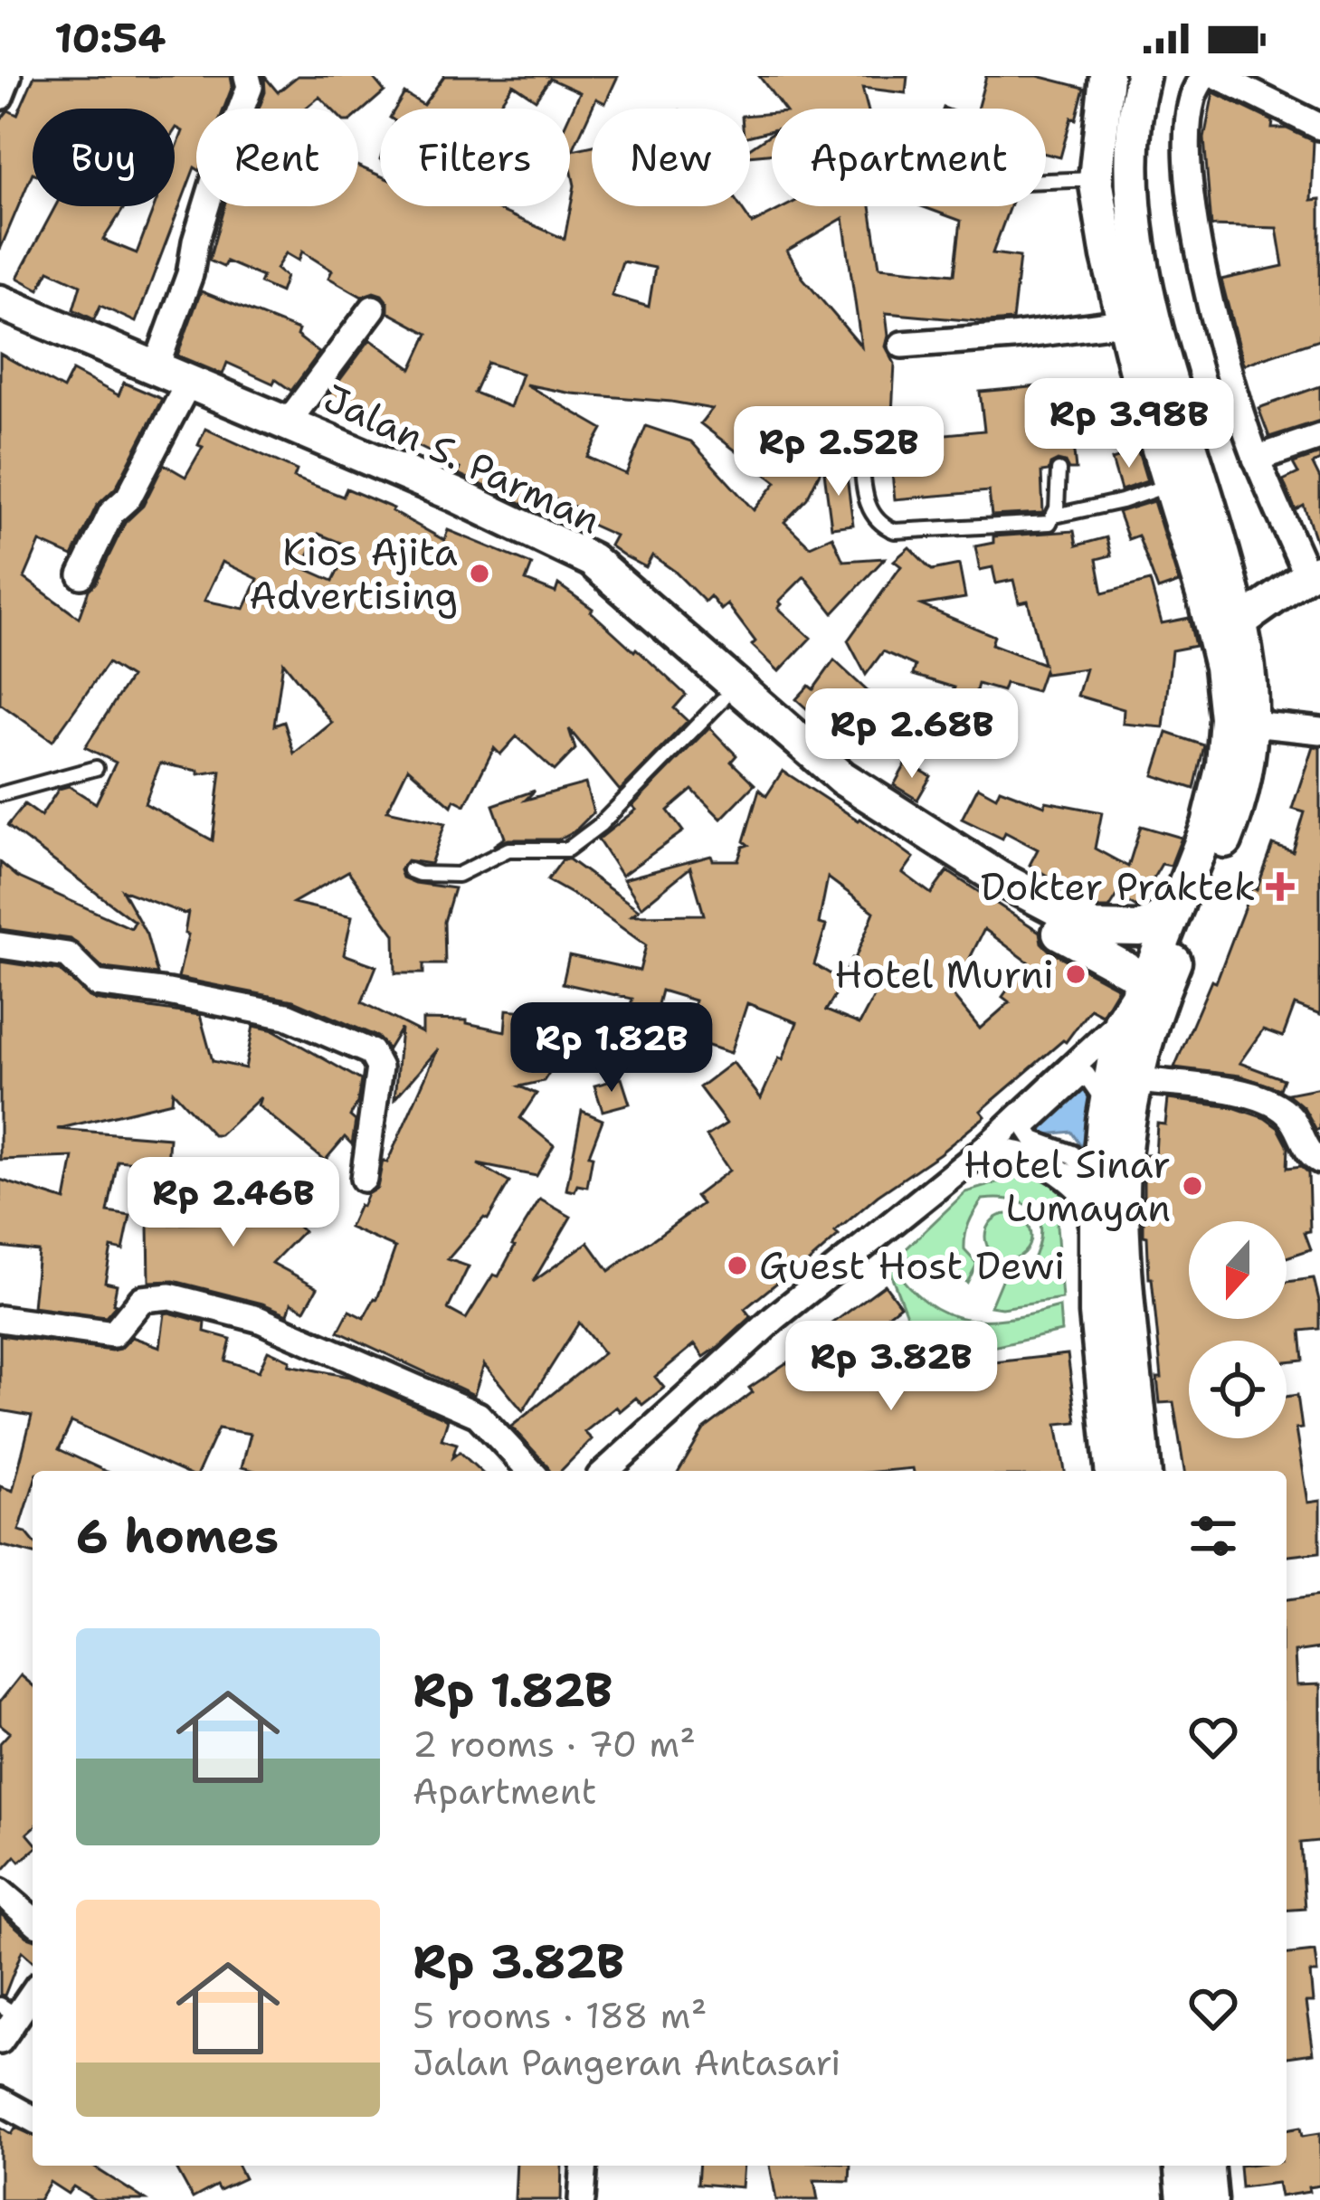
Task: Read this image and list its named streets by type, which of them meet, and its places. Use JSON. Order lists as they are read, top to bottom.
{
  "streets": {
    "main road": ["Jalan S. Parman"]
  },
  "places": {
    "other": [
      "Kios Ajita Advertising",
      "Hotel Murni",
      "Hotel Sinar Lumayan",
      "Guest Host Dewi"
    ],
    "health": ["Dokter Praktek"]
  },
  "north": "bottom",
  "page": {
    "status": "10:54",
    "chip": [
      "Buy",
      "Rent",
      "Filters",
      "New",
      "Apartment"
    ],
    "price": [
      "Rp 3.98B",
      "Rp 2.52B",
      "Rp 2.68B",
      "Rp 1.82B",
      "Rp 2.46B",
      "Rp 3.82B"
    ],
    "heading": "6 homes",
    "list": [
      {
        "name": "Rp 1.82B",
        "note": "2 rooms · 70 m² · Apartment"
      },
      {
        "name": "Rp 3.82B",
        "note": "5 rooms · 188 m² · Jalan Pangeran Antasari"
      }
    ]
  }
}
